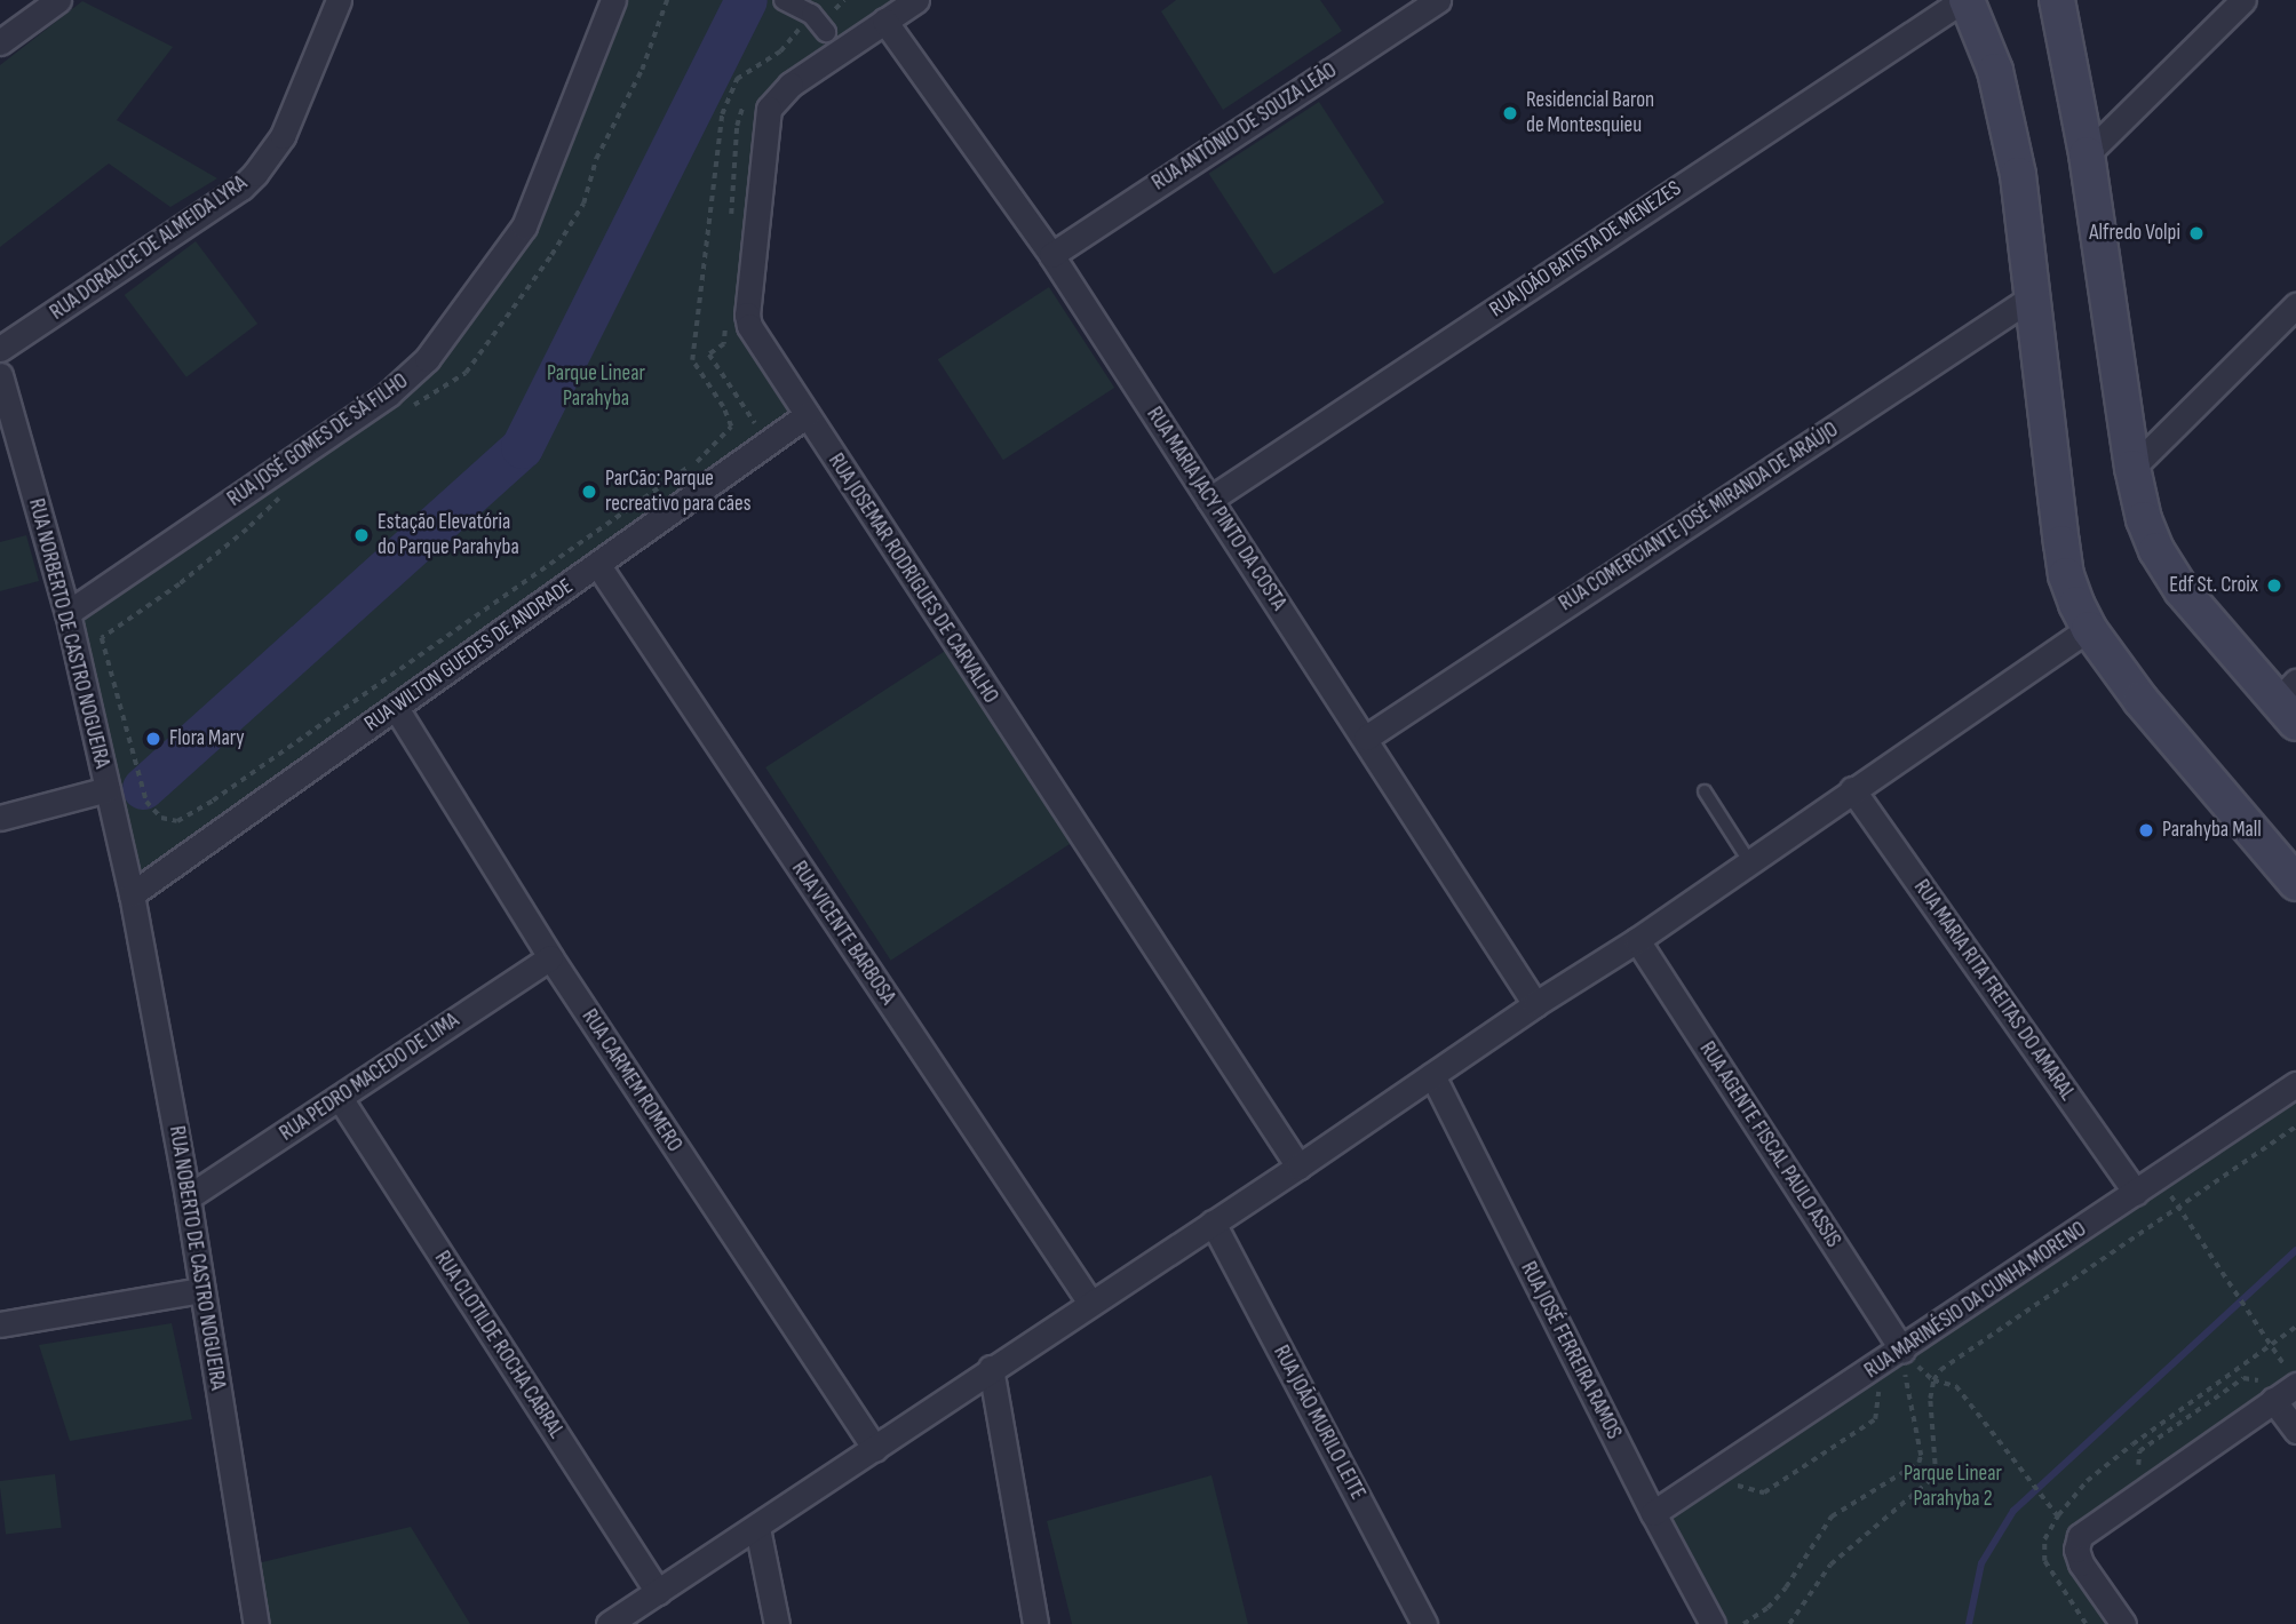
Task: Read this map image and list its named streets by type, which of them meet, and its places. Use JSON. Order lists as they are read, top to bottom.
{
  "streets": {
    "street": [
      "RUA ANTÔNIO DE SOUZA LEÃO",
      "RUA DORALICE DE ALMEIDA LYRA",
      "RUA JOÃO BATISTA DE MENEZES",
      "RUA JOSÉ GOMES DE SÁ FILHO",
      "RUA MARIA JACY PINTO DA COSTA",
      "RUA COMERCIANTE JOSÉ MIRANDA DE ARAÚJO",
      "RUA JOSEMAR RODRIGUES DE CARVALHO",
      "RUA NORBERTO DE CASTRO NOGUEIRA",
      "RUA WILTON GUEDES DE ANDRADE",
      "RUA VICENTE BARBOSA",
      "RUA MARIA RITA FREITAS DO AMARAL",
      "RUA PEDRO MACEDO DE LIMA",
      "RUA CARMEM ROMERO",
      "RUA AGENTE FISCAL PAULO ASSIS",
      "RUA NOBERTO DE CASTRO NOGUEIRA",
      "RUA MARINÉSIO DA CUNHA MORENO",
      "RUA CLOTILDE ROCHA CABRAL",
      "RUA JOSÉ FERREIRA RAMOS",
      "RUA JOÃO MURILO LEITE"
    ]
  },
  "crossings": [
    ["RUA ANTÔNIO DE SOUZA LEÃO", "RUA MARIA JACY PINTO DA COSTA"],
    ["RUA JOÃO BATISTA DE MENEZES", "RUA MARIA JACY PINTO DA COSTA"],
    ["RUA JOSÉ GOMES DE SÁ FILHO", "RUA NORBERTO DE CASTRO NOGUEIRA"],
    ["RUA MARIA JACY PINTO DA COSTA", "RUA COMERCIANTE JOSÉ MIRANDA DE ARAÚJO"],
    ["RUA MARIA JACY PINTO DA COSTA", "RUA JOSEMAR RODRIGUES DE CARVALHO"],
    ["RUA JOSEMAR RODRIGUES DE CARVALHO", "RUA WILTON GUEDES DE ANDRADE"],
    ["RUA NORBERTO DE CASTRO NOGUEIRA", "RUA WILTON GUEDES DE ANDRADE"],
    ["RUA NORBERTO DE CASTRO NOGUEIRA", "RUA NOBERTO DE CASTRO NOGUEIRA"],
    ["RUA WILTON GUEDES DE ANDRADE", "RUA VICENTE BARBOSA"],
    ["RUA WILTON GUEDES DE ANDRADE", "RUA CARMEM ROMERO"],
    ["RUA WILTON GUEDES DE ANDRADE", "RUA NOBERTO DE CASTRO NOGUEIRA"],
    ["RUA MARIA RITA FREITAS DO AMARAL", "RUA MARINÉSIO DA CUNHA MORENO"],
    ["RUA PEDRO MACEDO DE LIMA", "RUA CARMEM ROMERO"],
    ["RUA PEDRO MACEDO DE LIMA", "RUA NOBERTO DE CASTRO NOGUEIRA"],
    ["RUA PEDRO MACEDO DE LIMA", "RUA CLOTILDE ROCHA CABRAL"],
    ["RUA AGENTE FISCAL PAULO ASSIS", "RUA MARINÉSIO DA CUNHA MORENO"],
    ["RUA MARINÉSIO DA CUNHA MORENO", "RUA JOSÉ FERREIRA RAMOS"]
  ],
  "parks": ["Parque Linear Parahyba", "Parque Linear Parahyba 2"],
  "places": [
    "Residencial Baron de Montesquieu",
    "Alfredo Volpi",
    "ParCão: Parque recreativo para cães",
    "Estação Elevatória do Parque Parahyba",
    "Edf St. Croix",
    "Flora Mary",
    "Parahyba Mall"
  ]
}
